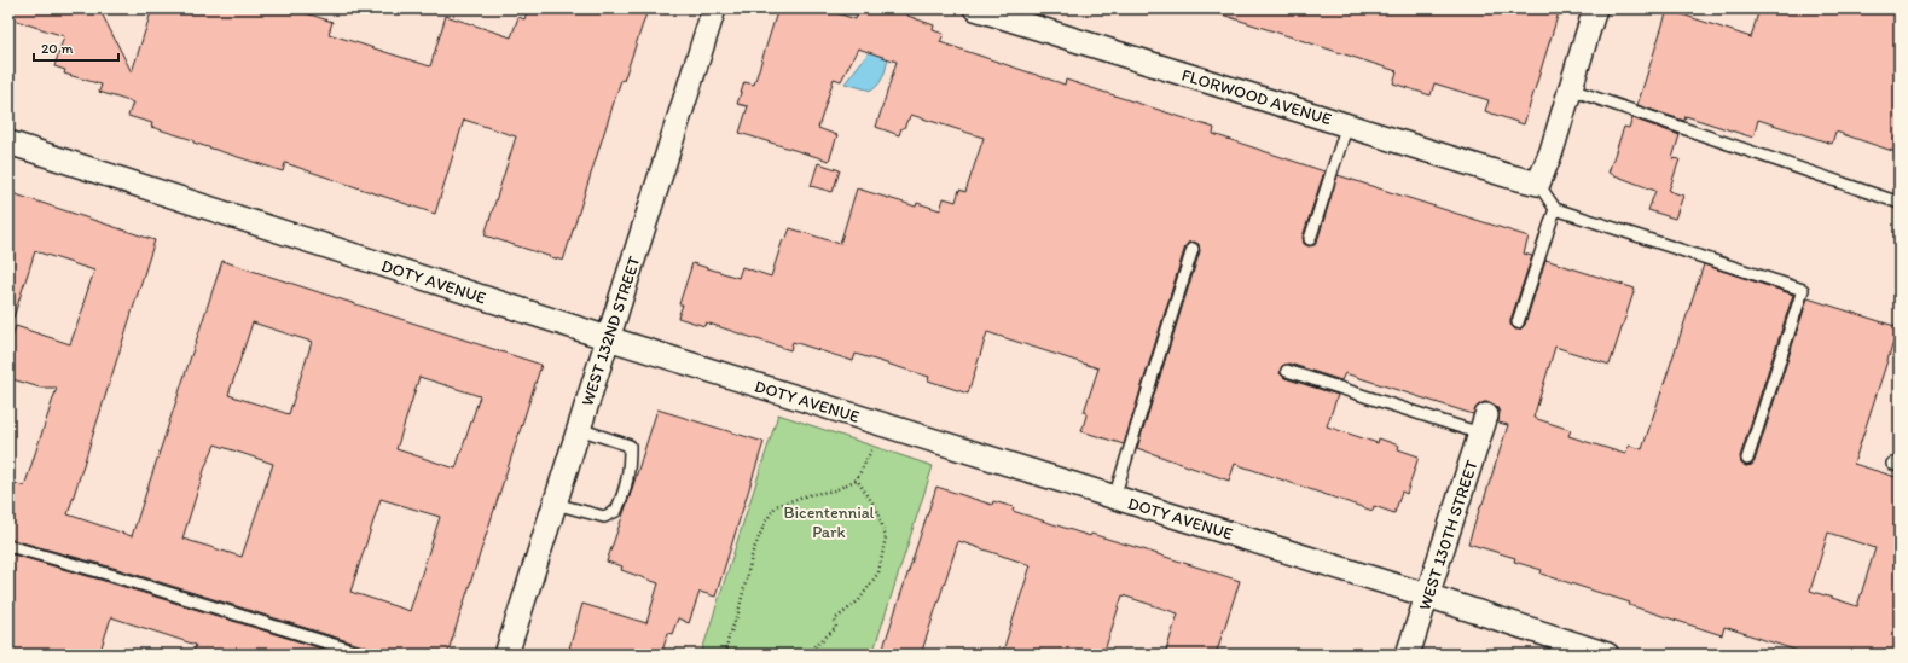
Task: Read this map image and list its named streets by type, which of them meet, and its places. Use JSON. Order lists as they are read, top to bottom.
{
  "streets": {
    "street": [
      "FLORWOOD AVENUE",
      "DOTY AVENUE",
      "WEST 132ND STREET",
      "WEST 130TH STREET"
    ]
  },
  "crossings": [
    ["DOTY AVENUE", "WEST 132ND STREET"],
    ["DOTY AVENUE", "WEST 130TH STREET"]
  ],
  "parks": ["Bicentennial Park"],
  "scale_bar": "20 m"
}
